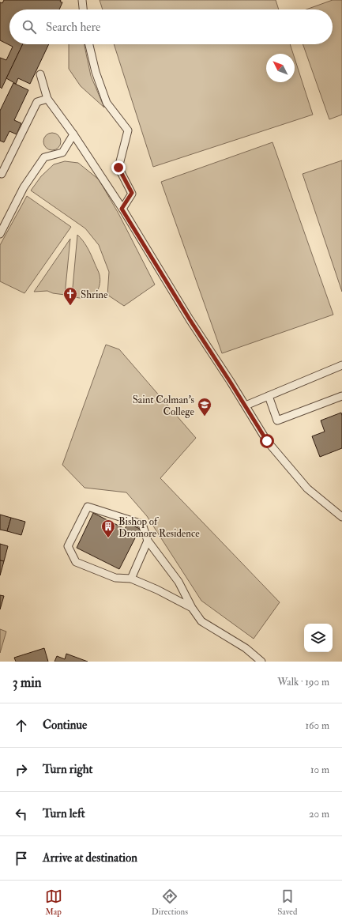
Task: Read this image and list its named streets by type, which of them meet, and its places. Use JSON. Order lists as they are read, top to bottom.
{
  "places": {
    "church": ["Shrine"],
    "school or university": ["Saint Colman's College"],
    "building": ["Bishop of Dromore Residence"]
  },
  "north": "top left",
  "page": {
    "search": "Search here",
    "heading": ["3 min", "Walk · 190 m"],
    "list": [
      ["Continue", "160 m"],
      ["Turn right", "10 m"],
      ["Turn left", "20 m"],
      "Arrive at destination"
    ],
    "nav": ["Map", "Directions", "Saved"]
  }
}
